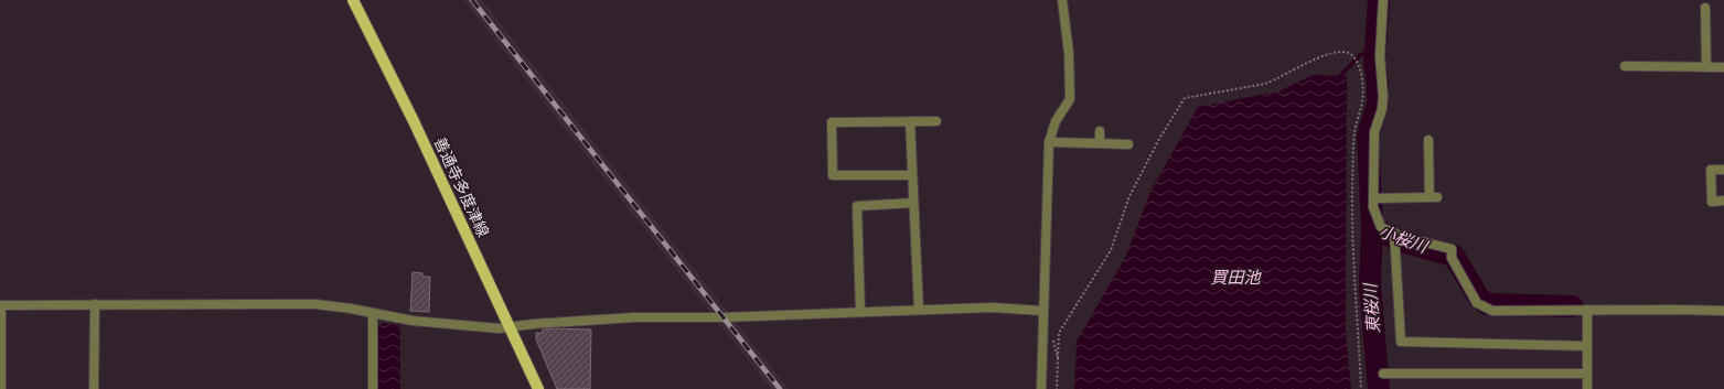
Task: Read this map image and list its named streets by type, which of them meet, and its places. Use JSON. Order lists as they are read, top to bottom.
{
  "streets": {
    "main road": ["善通寺多度津線"]
  },
  "water": ["小桜川", "買田池", "東桜川"]
}
